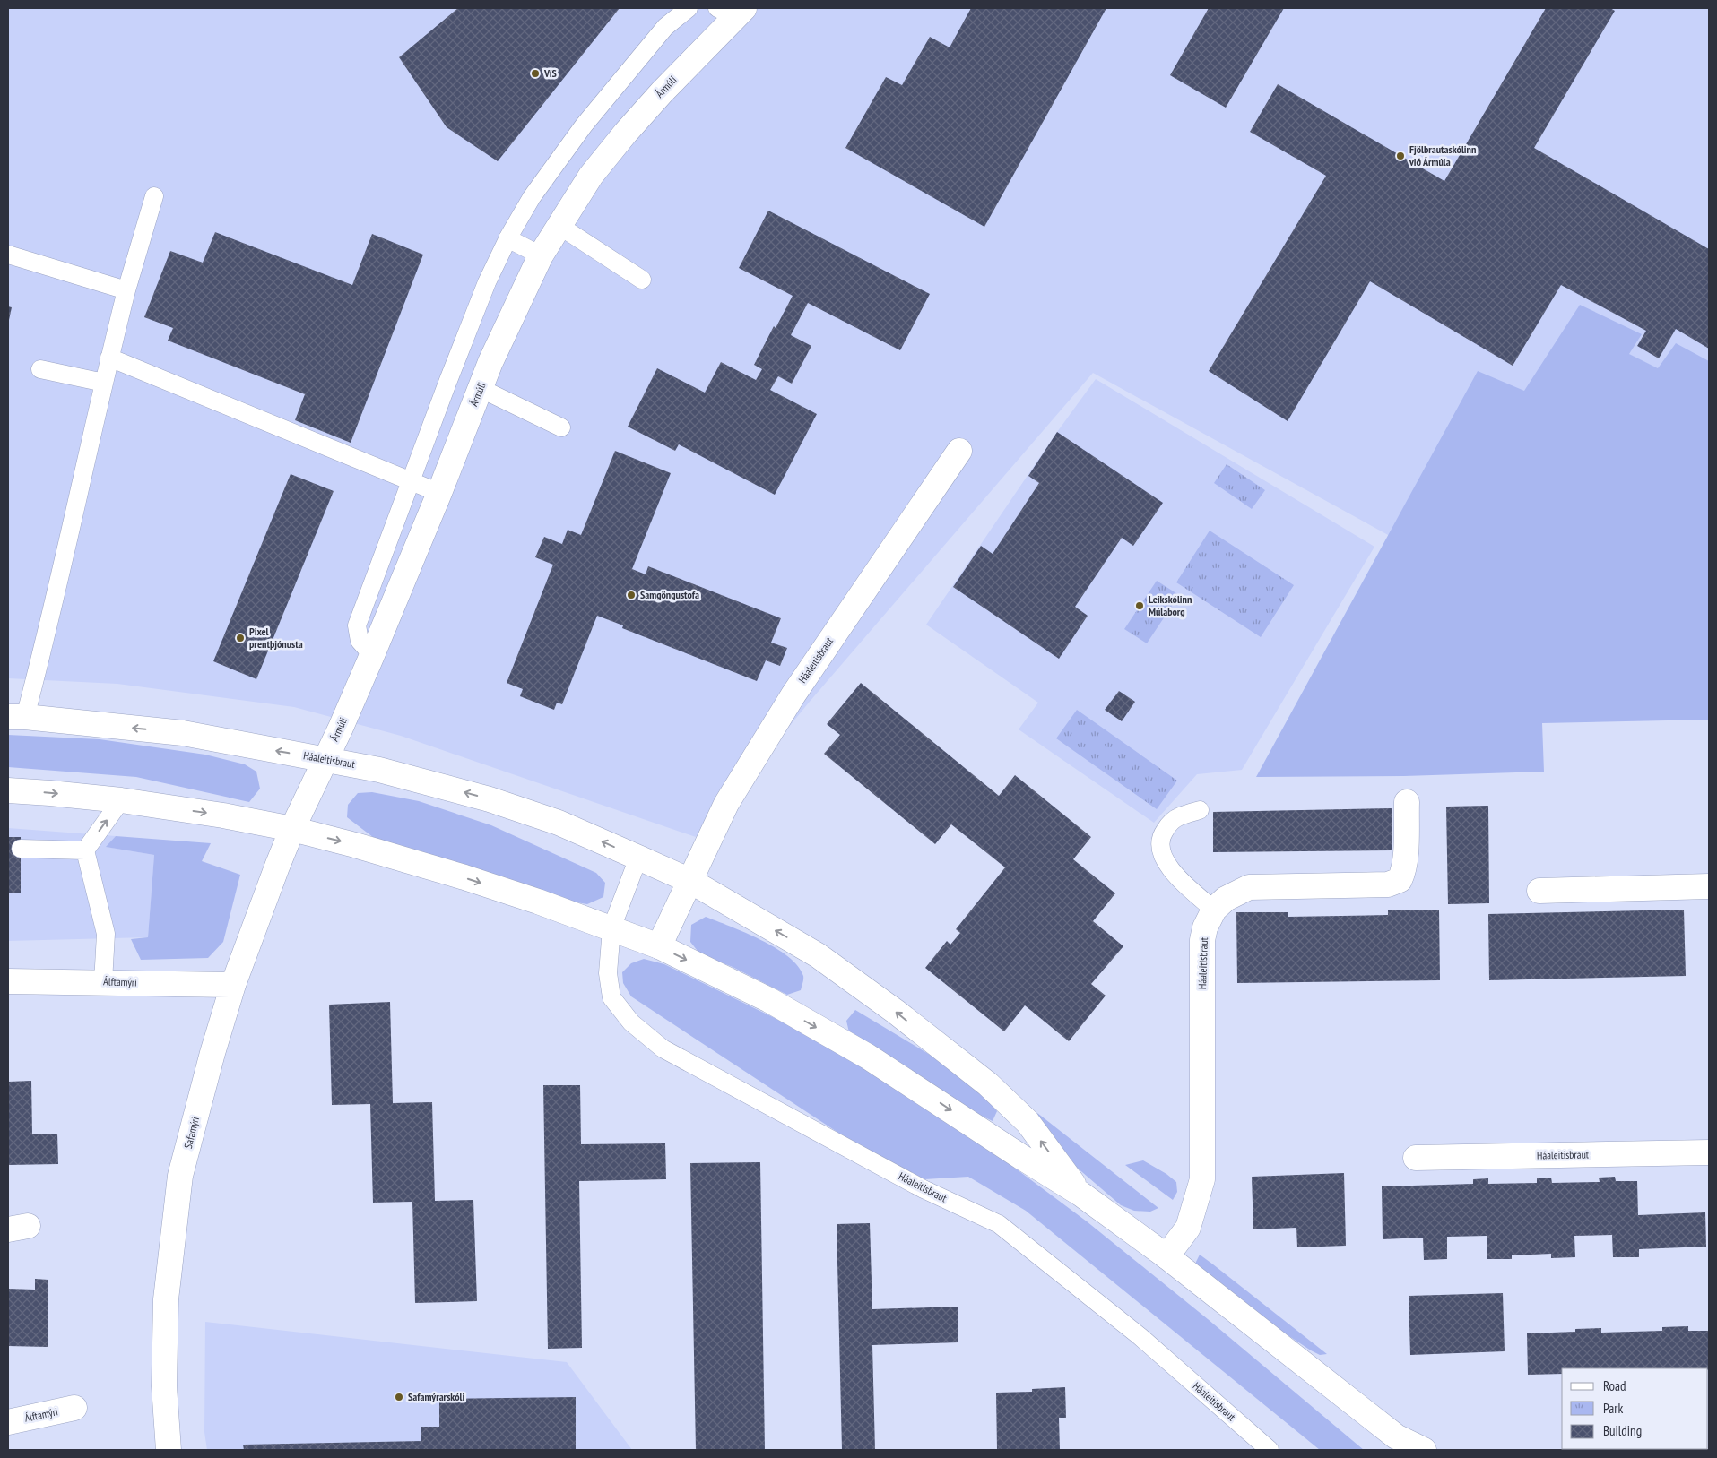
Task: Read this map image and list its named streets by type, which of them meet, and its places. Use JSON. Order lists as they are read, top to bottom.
{
  "streets": {
    "street": [
      "Ármúli",
      "Háaleitisbraut",
      "Álftamýri",
      "Safamýri"
    ]
  },
  "crossings": [
    ["Ármúli", "Háaleitisbraut"],
    ["Ármúli", "Safamýri"],
    ["Háaleitisbraut", "Safamýri"],
    ["Álftamýri", "Safamýri"]
  ],
  "places": [
    "VíS",
    "Fjölbrautaskólinn við Ármúla",
    "Samgöngustofa",
    "Leikskólinn Múlaborg",
    "Pixel prentþjónusta",
    "Safamýrarskóli"
  ],
  "legend": ["Road", "Park", "Building"]
}
